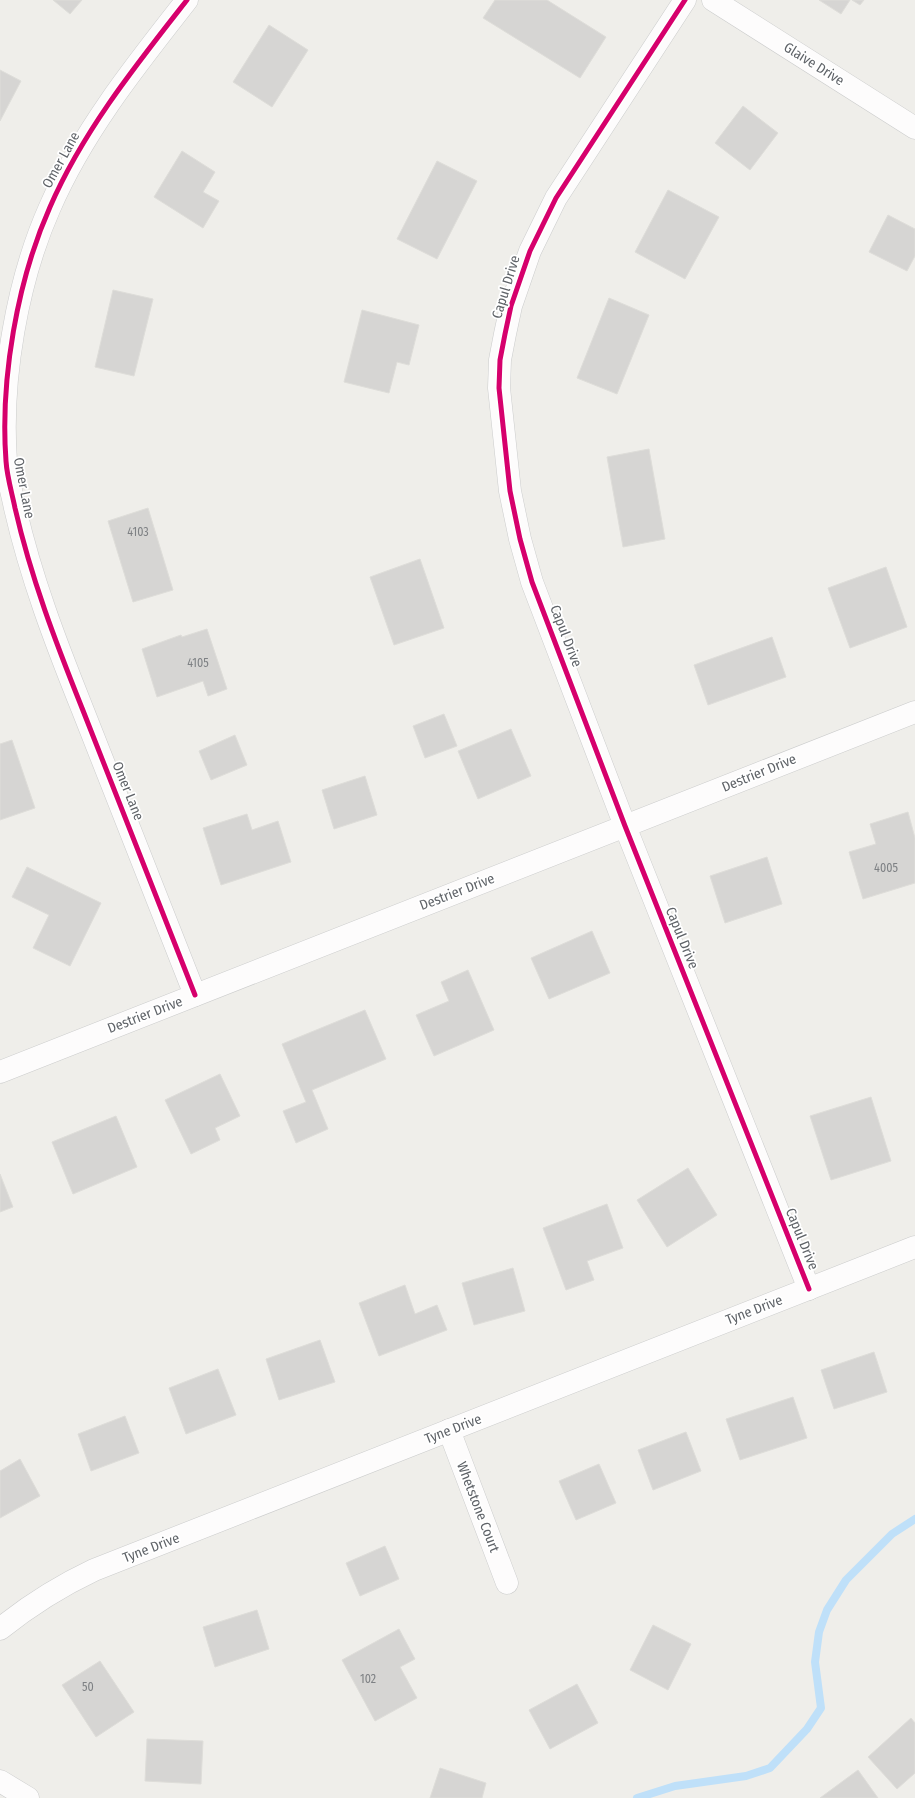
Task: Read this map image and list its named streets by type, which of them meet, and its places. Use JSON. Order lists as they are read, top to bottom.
{
  "streets": {
    "street": [
      "Glaive Drive",
      "Omer Lane",
      "Capul Drive",
      "Destrier Drive",
      "Tyne Drive",
      "Whetstone Court"
    ]
  },
  "crossings": [
    ["Omer Lane", "Destrier Drive"],
    ["Capul Drive", "Destrier Drive"],
    ["Capul Drive", "Tyne Drive"],
    ["Tyne Drive", "Whetstone Court"]
  ],
  "house_numbers": [
    "4103",
    "4105",
    "4005",
    "102",
    "50"
  ]
}
